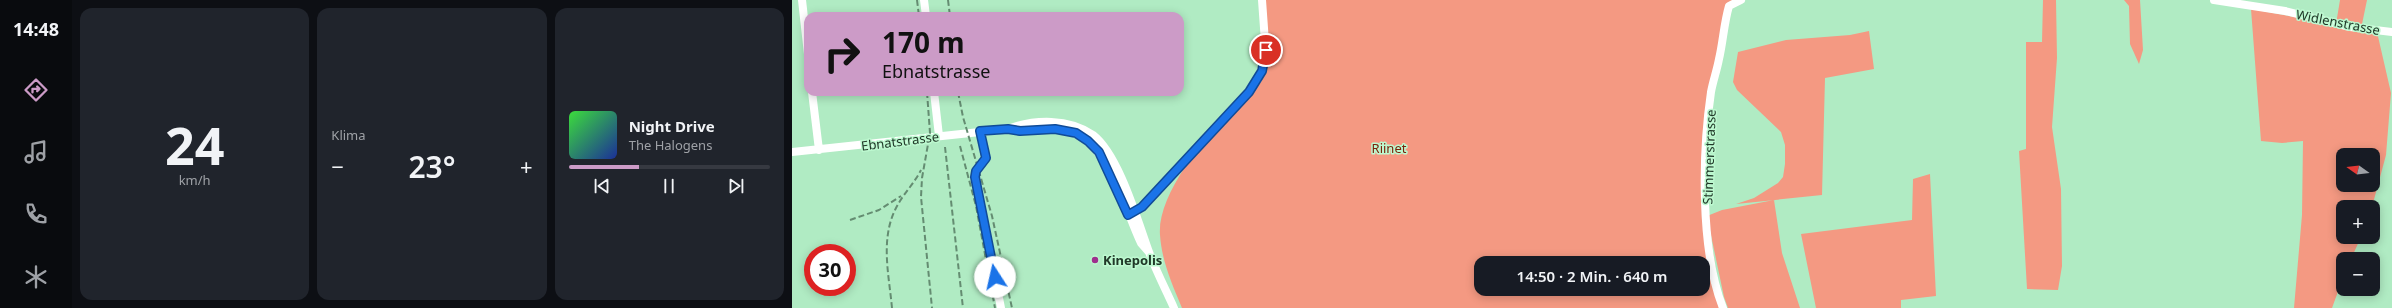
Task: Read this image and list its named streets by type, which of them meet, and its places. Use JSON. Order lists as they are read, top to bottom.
{
  "streets": {
    "street": ["Widlenstrasse", "Ebnatstrasse", "Stimmerstrasse"]
  },
  "parks": ["Riinet"],
  "places": ["Kinepolis"],
  "north": "left",
  "page": {
    "tabs": "14:48",
    "tile": [
      ["24", "km/h"],
      "Klima"
    ],
    "turn": ["170 m", "Ebnatstrasse"],
    "song": ["Night Drive", "The Halogens"],
    "map_buttons": ["+", "−"],
    "heat": ["−", "23°", "+"],
    "limit": "30",
    "trip": "14:50 · 2 Min. · 640 m"
  }
}
